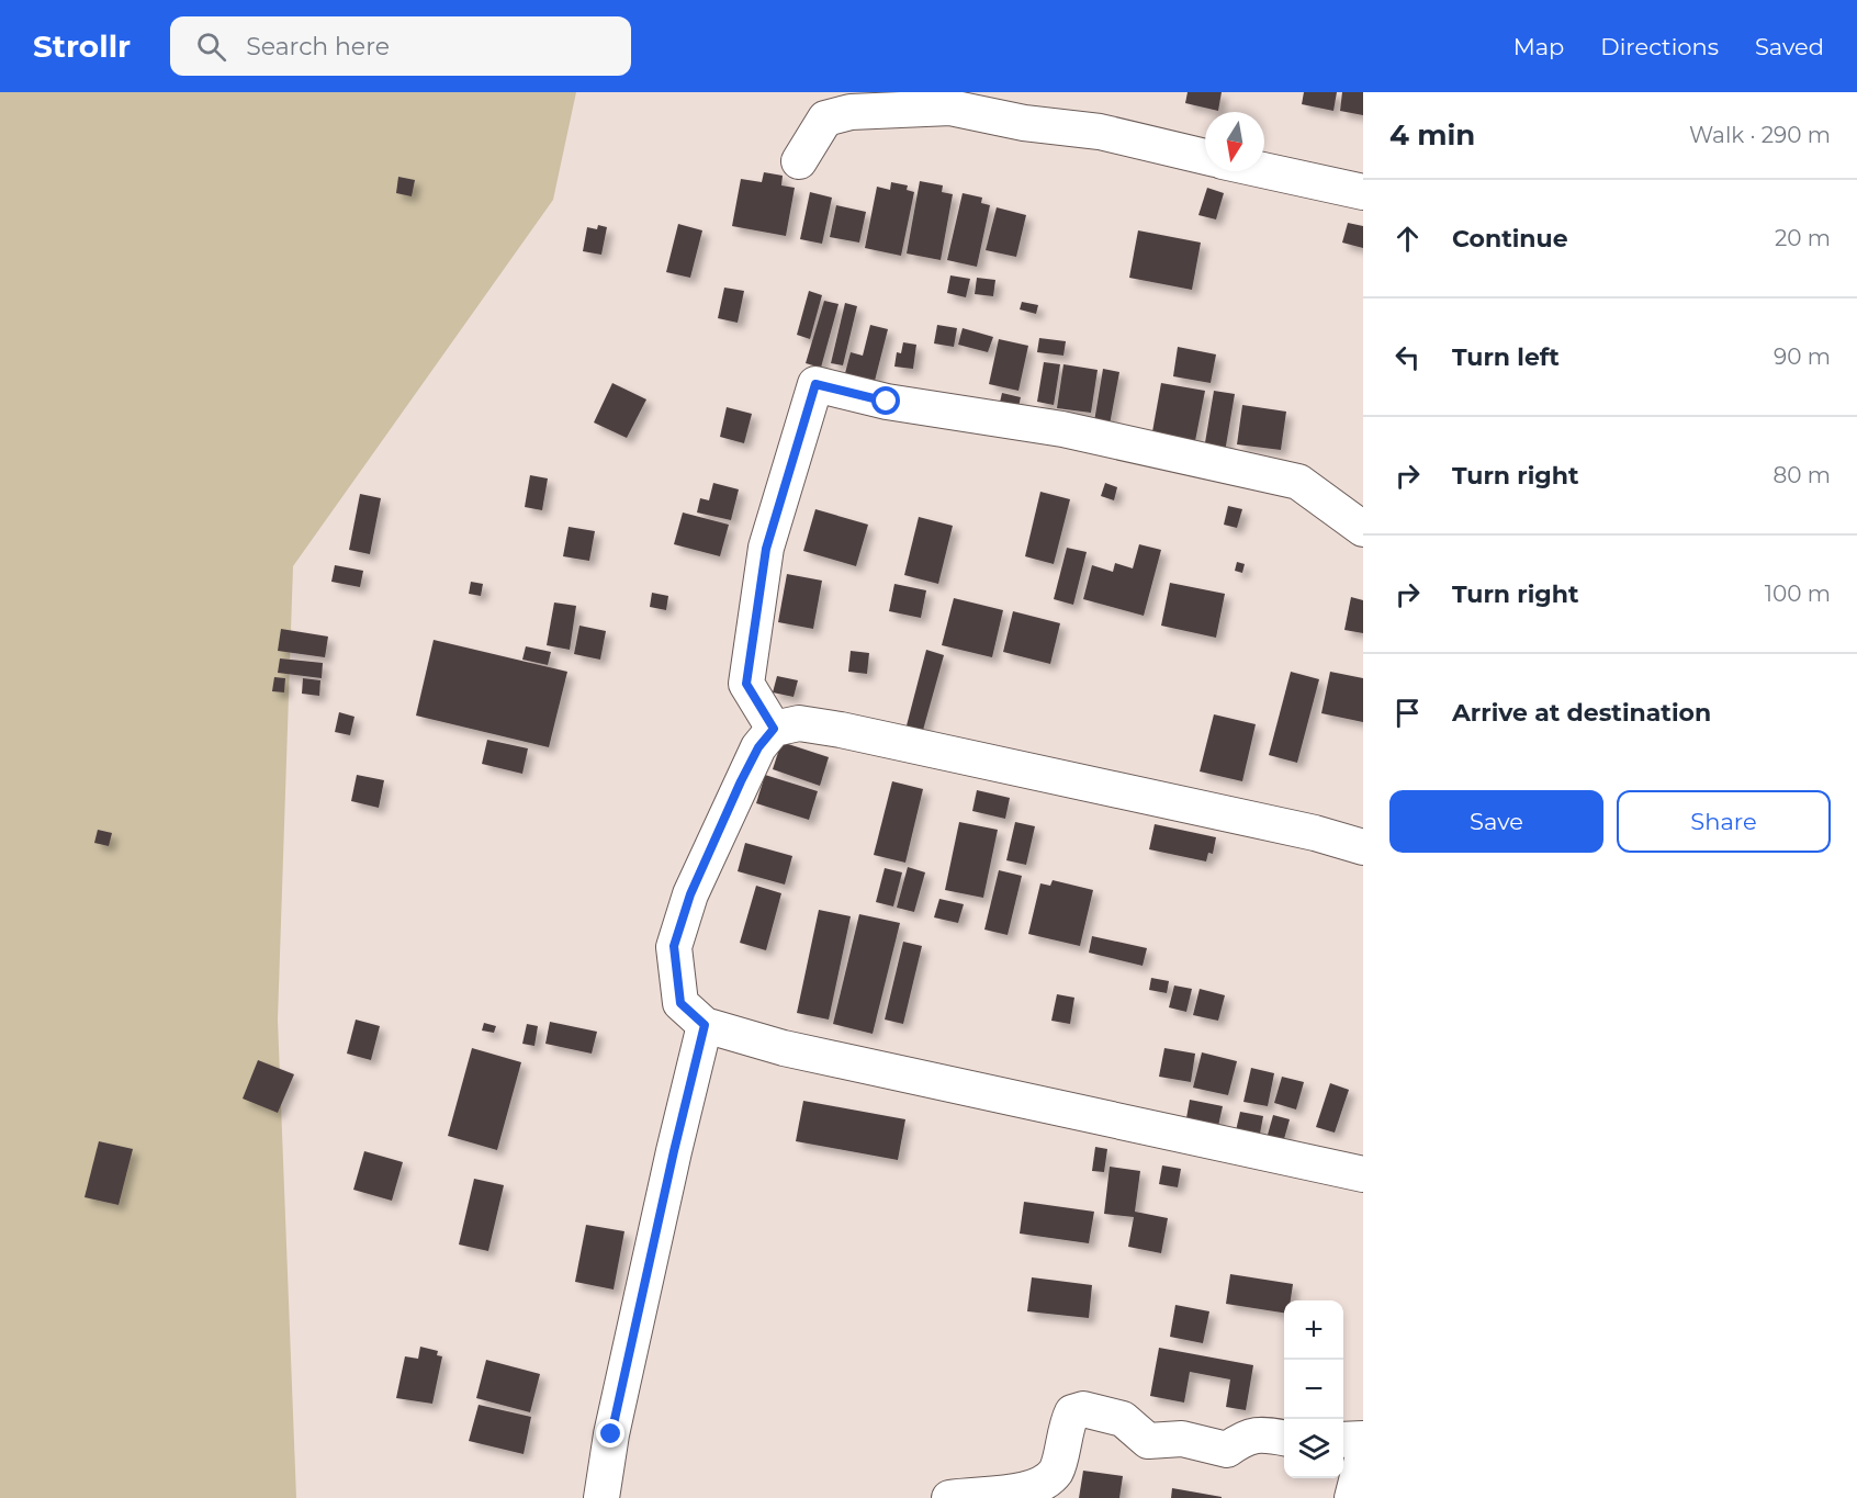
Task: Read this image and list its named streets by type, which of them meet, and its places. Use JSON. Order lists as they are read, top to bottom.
{
  "north": "bottom",
  "page": {
    "header": "Strollr",
    "search": "Search here",
    "nav": ["Map", "Directions", "Saved"],
    "heading": ["4 min", "Walk · 290 m"],
    "list": [
      ["Continue", "20 m"],
      ["Turn left", "90 m"],
      ["Turn right", "80 m"],
      ["Turn right", "100 m"],
      "Arrive at destination"
    ],
    "buttons": ["Save", "Share"],
    "map_buttons": ["+", "−"]
  }
}
